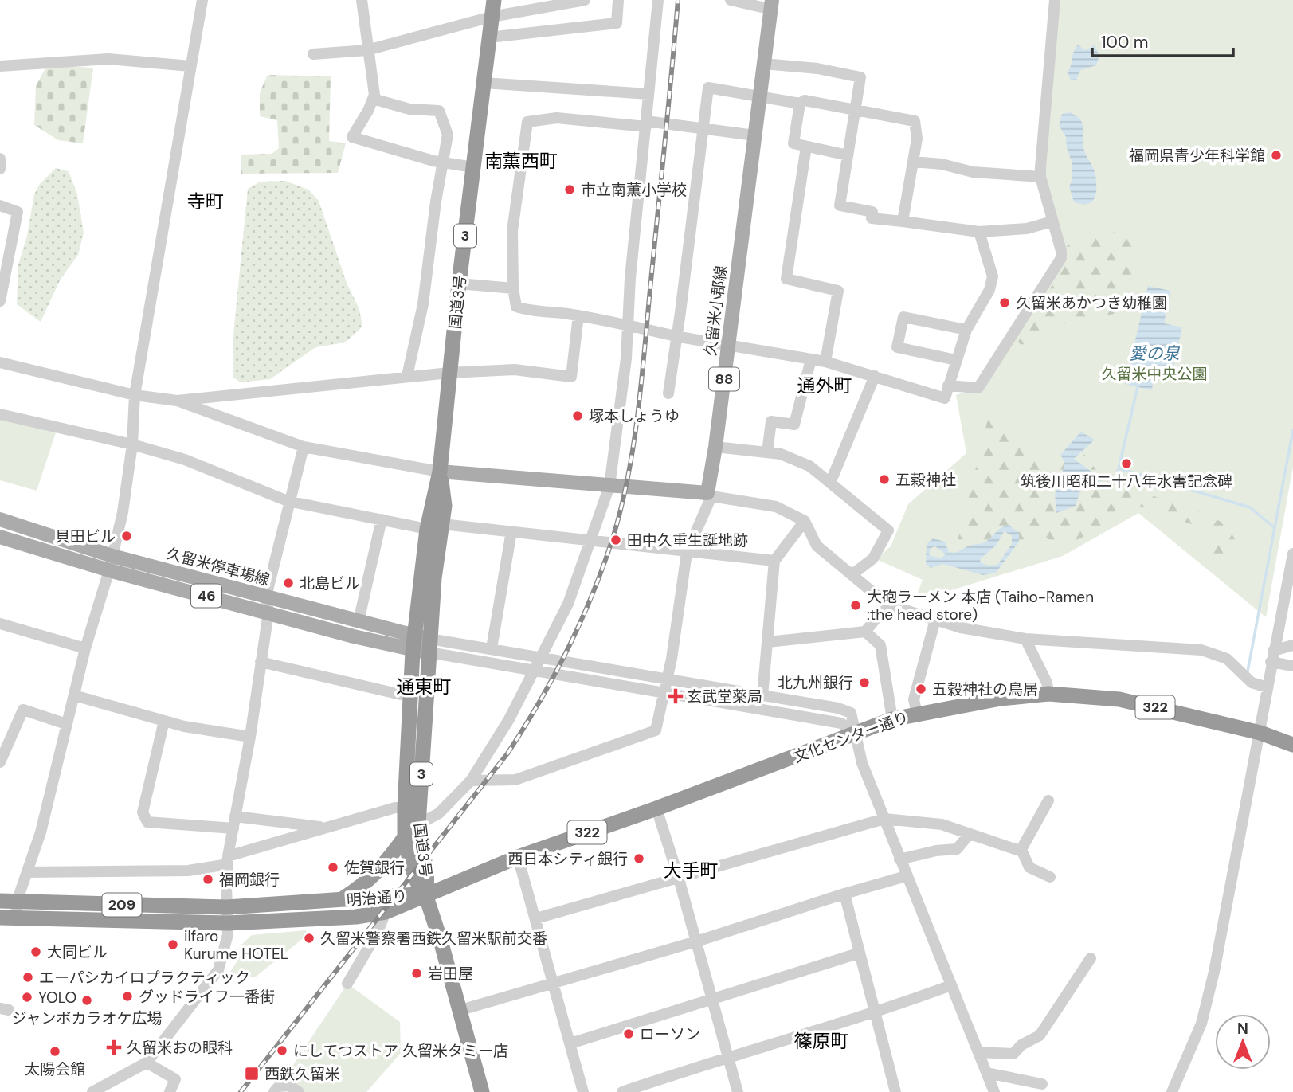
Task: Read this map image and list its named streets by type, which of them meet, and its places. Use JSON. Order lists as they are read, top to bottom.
{
  "streets": {
    "highway": [
      "3",
      "国道3号",
      "322",
      "文化センター通り",
      "明治通り",
      "209"
    ],
    "main road": [
      "久留米小郡線",
      "88",
      "久留米停車場線",
      "46"
    ]
  },
  "crossings": [
    ["国道3号", "久留米停車場線"],
    ["国道3号", "文化センター通り"],
    ["国道3号", "明治通り"],
    ["文化センター通り", "明治通り"]
  ],
  "districts": [
    "南薫西町",
    "寺町",
    "通外町",
    "通東町",
    "大手町",
    "篠原町"
  ],
  "water": ["愛の泉"],
  "parks": ["久留米中央公園"],
  "places": {
    "other": [
      "福岡県青少年科学館",
      "市立南薫小学校",
      "久留米あかつき幼稚園",
      "塚本しょうゆ",
      "筑後川昭和二十八年水害記念碑",
      "五穀神社",
      "貝田ビル",
      "田中久重生誕地跡",
      "北島ビル",
      "大砲ラーメン 本店 (Taiho-Ramen :the head store)",
      "北九州銀行",
      "五穀神社の鳥居",
      "西日本シティ銀行",
      "佐賀銀行",
      "福岡銀行",
      "久留米警察署西鉄久留米駅前交番",
      "ilfaro Kurume HOTEL",
      "大同ビル",
      "岩田屋",
      "エーパシカイロプラクティック",
      "グッドライフ一番街",
      "YOLO",
      "ジャンボカラオケ広場",
      "ローソン",
      "にしてつストア 久留米タミー店",
      "太陽会館"
    ],
    "health": ["玄武堂薬局", "久留米おの眼科"],
    "transit": ["西鉄久留米"]
  },
  "scale_bar": "100 m",
  "north": "top"
}
